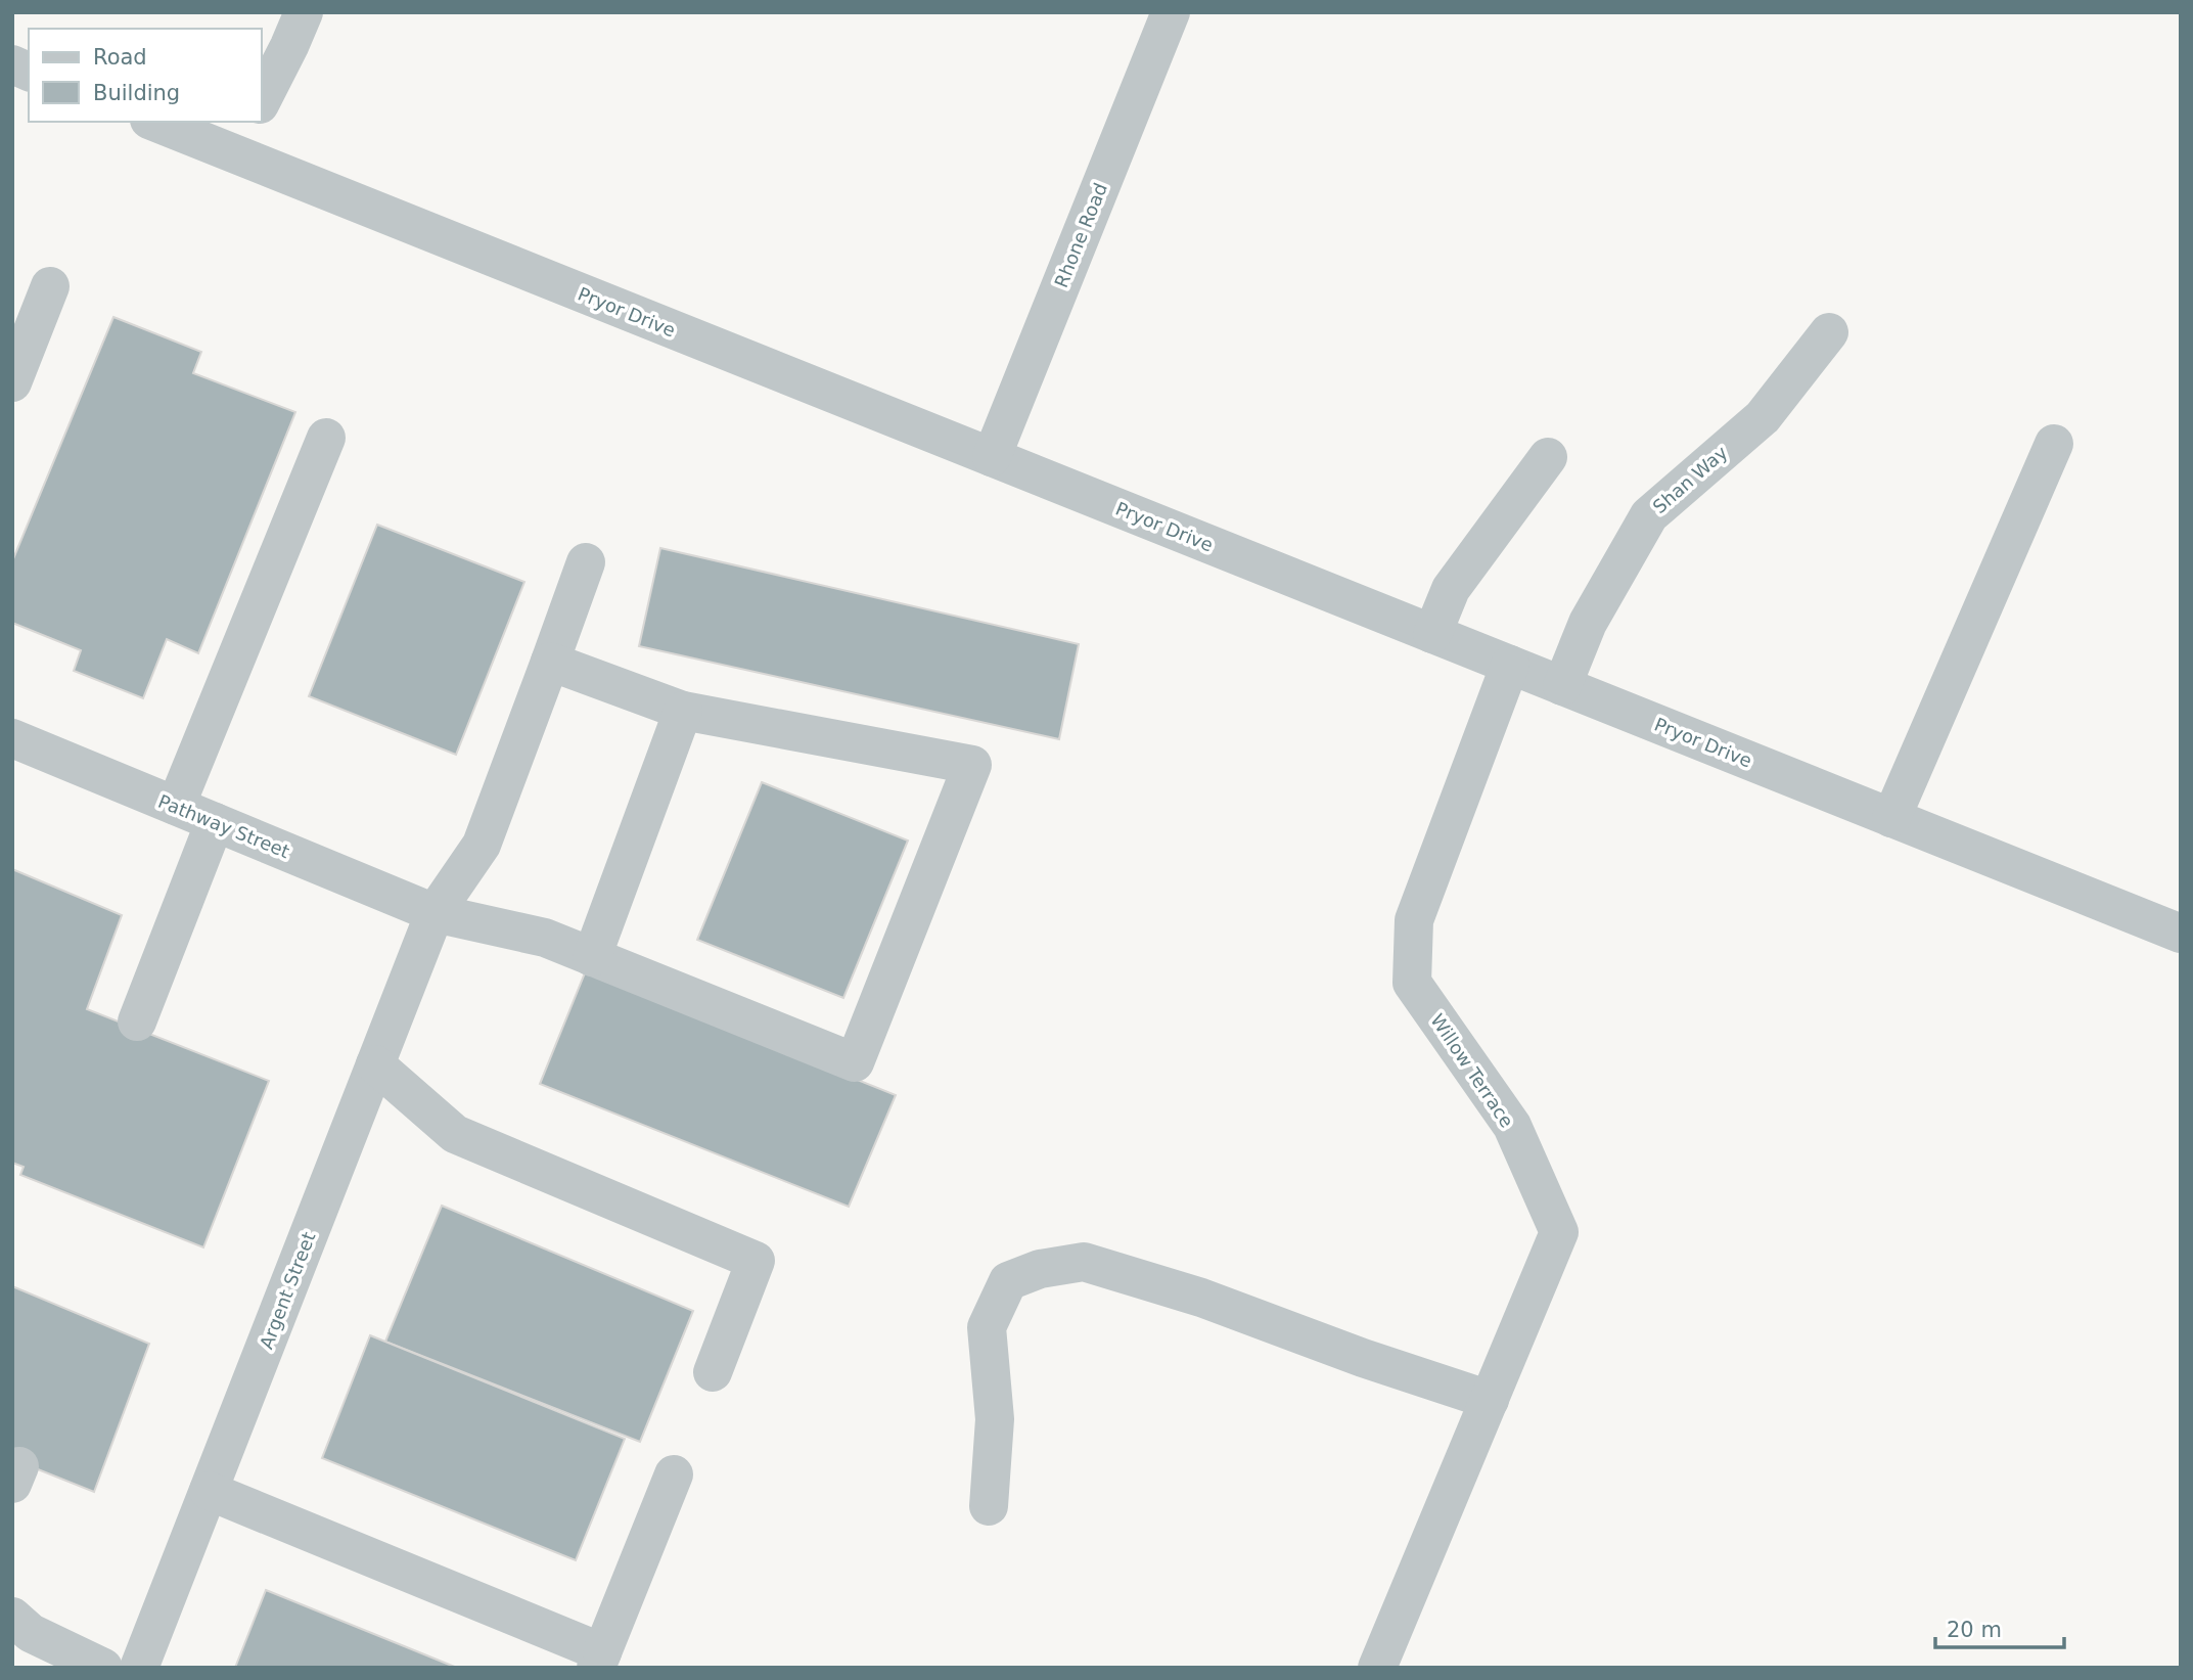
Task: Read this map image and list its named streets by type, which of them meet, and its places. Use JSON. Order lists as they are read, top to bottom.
{
  "streets": {
    "street": [
      "Rhone Road",
      "Pryor Drive",
      "Shan Way",
      "Pathway Street",
      "Willow Terrace",
      "Argent Street"
    ]
  },
  "crossings": [
    ["Rhone Road", "Pryor Drive"],
    ["Pryor Drive", "Shan Way"],
    ["Pryor Drive", "Willow Terrace"],
    ["Pathway Street", "Argent Street"]
  ],
  "legend": ["Road", "Building"],
  "scale_bar": "20 m"
}
